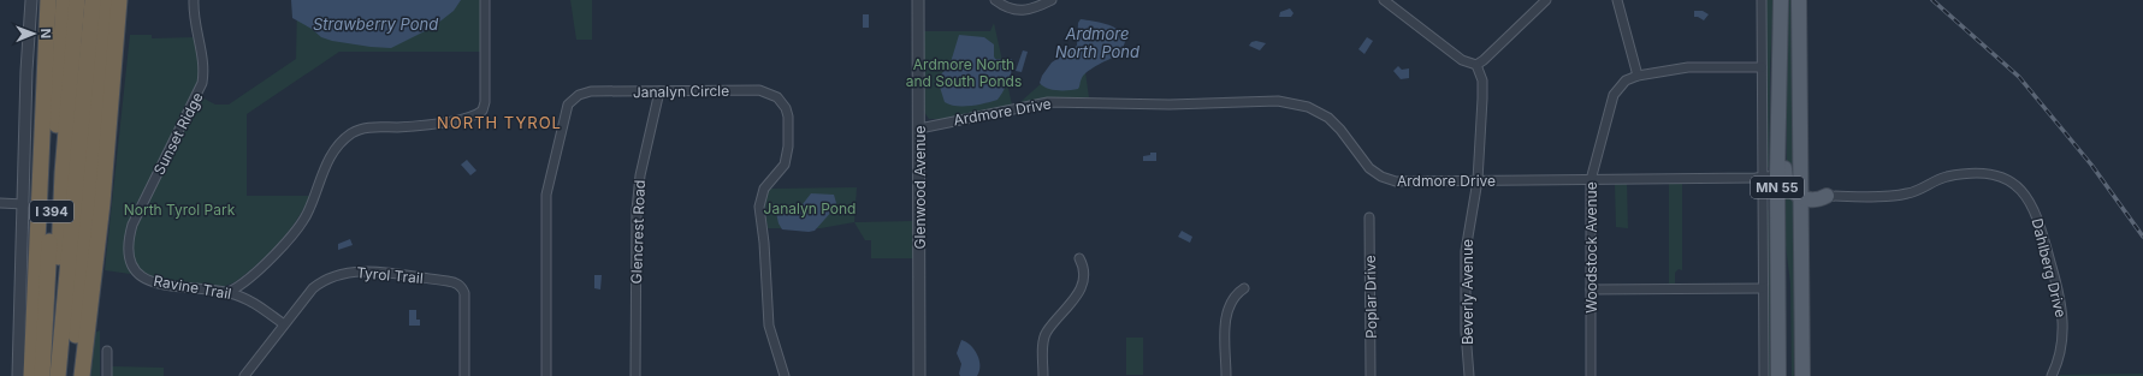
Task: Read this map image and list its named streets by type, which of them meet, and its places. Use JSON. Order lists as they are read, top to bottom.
{
  "streets": {
    "highway": ["I 394"],
    "main road": ["MN 55"],
    "street": [
      "Janalyn Circle",
      "Ardmore Drive",
      "Sunset Ridge",
      "Glenwood Avenue",
      "Glencrest Road",
      "Woodstock Avenue",
      "Dahlberg Drive",
      "Tyrol Trail",
      "Ravine Trail",
      "Beverly Avenue",
      "Poplar Drive"
    ]
  },
  "crossings": [
    ["Janalyn Circle", "Glencrest Road"],
    ["Ardmore Drive", "Glenwood Avenue"],
    ["Ardmore Drive", "MN 55"],
    ["Ardmore Drive", "Woodstock Avenue"],
    ["Ardmore Drive", "Beverly Avenue"],
    ["Sunset Ridge", "Ravine Trail"],
    ["Tyrol Trail", "Ravine Trail"]
  ],
  "districts": ["NORTH TYROL"],
  "water": ["Strawberry Pond", "Ardmore North Pond"],
  "parks": ["Ardmore North and South Ponds", "Janalyn Pond", "North Tyrol Park"],
  "north": "right"
}
